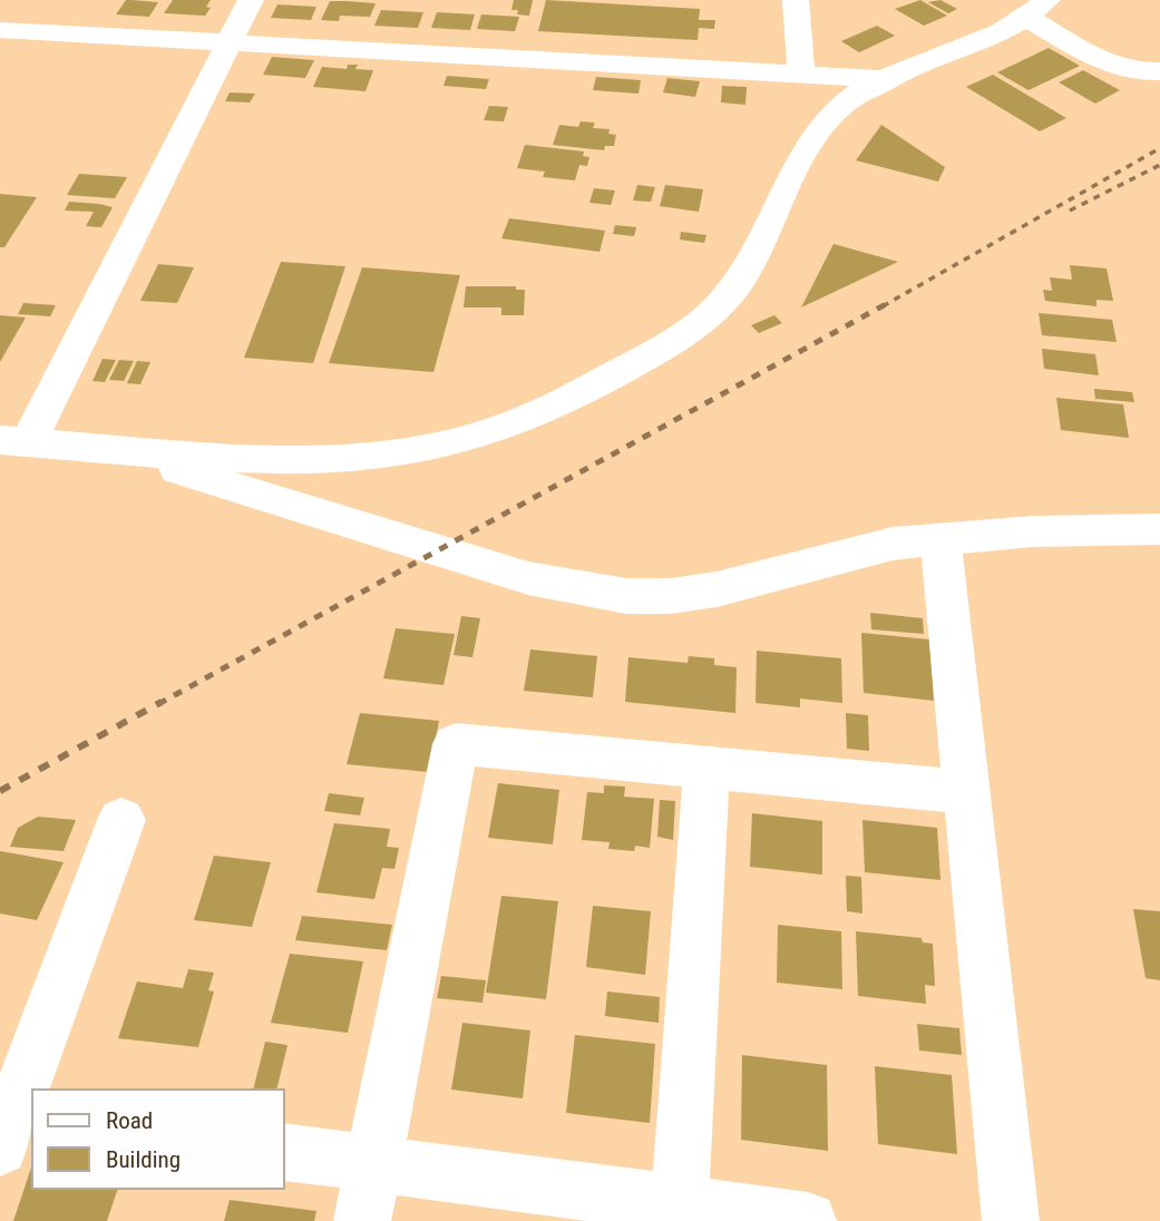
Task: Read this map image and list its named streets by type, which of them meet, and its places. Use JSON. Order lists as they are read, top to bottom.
{
  "legend": ["Road", "Building"]
}
